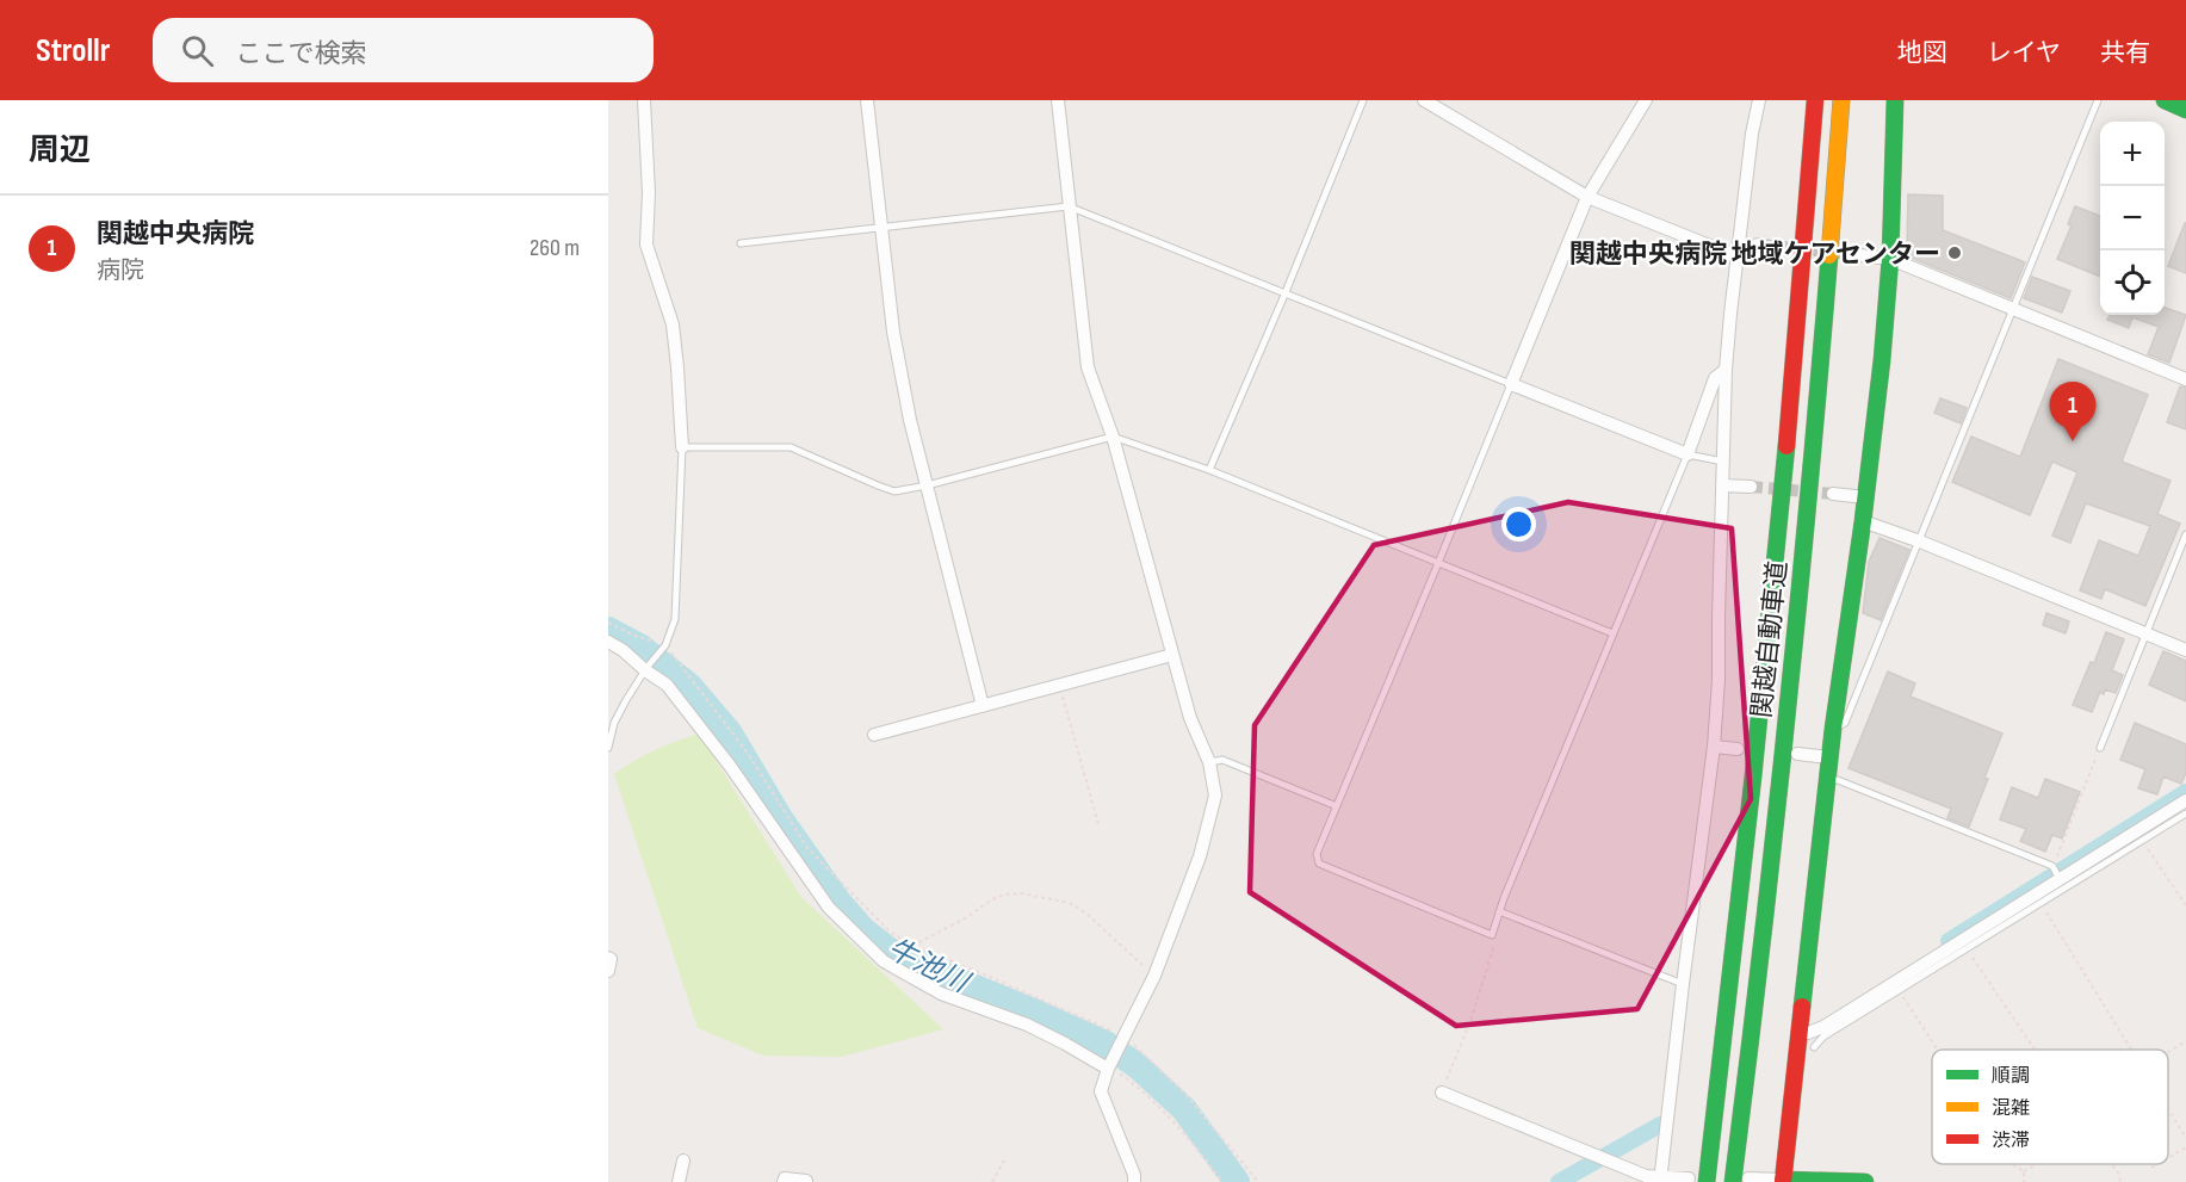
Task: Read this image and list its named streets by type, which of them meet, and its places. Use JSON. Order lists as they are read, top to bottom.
{
  "streets": {
    "main road": ["関越自動車道"]
  },
  "water": ["牛池川"],
  "places": ["関越中央病院 地域ケアセンター"],
  "legend": ["順調", "混雑", "渋滞"],
  "page": {
    "header": "Strollr",
    "search": "ここで検索",
    "nav": ["地図", "レイヤ", "共有"],
    "heading": "周辺",
    "map_buttons": ["+", "−"],
    "list": [
      {
        "mark": "1",
        "name": "関越中央病院",
        "note": "病院",
        "value": "260 m"
      }
    ],
    "pins": "1"
  }
}
